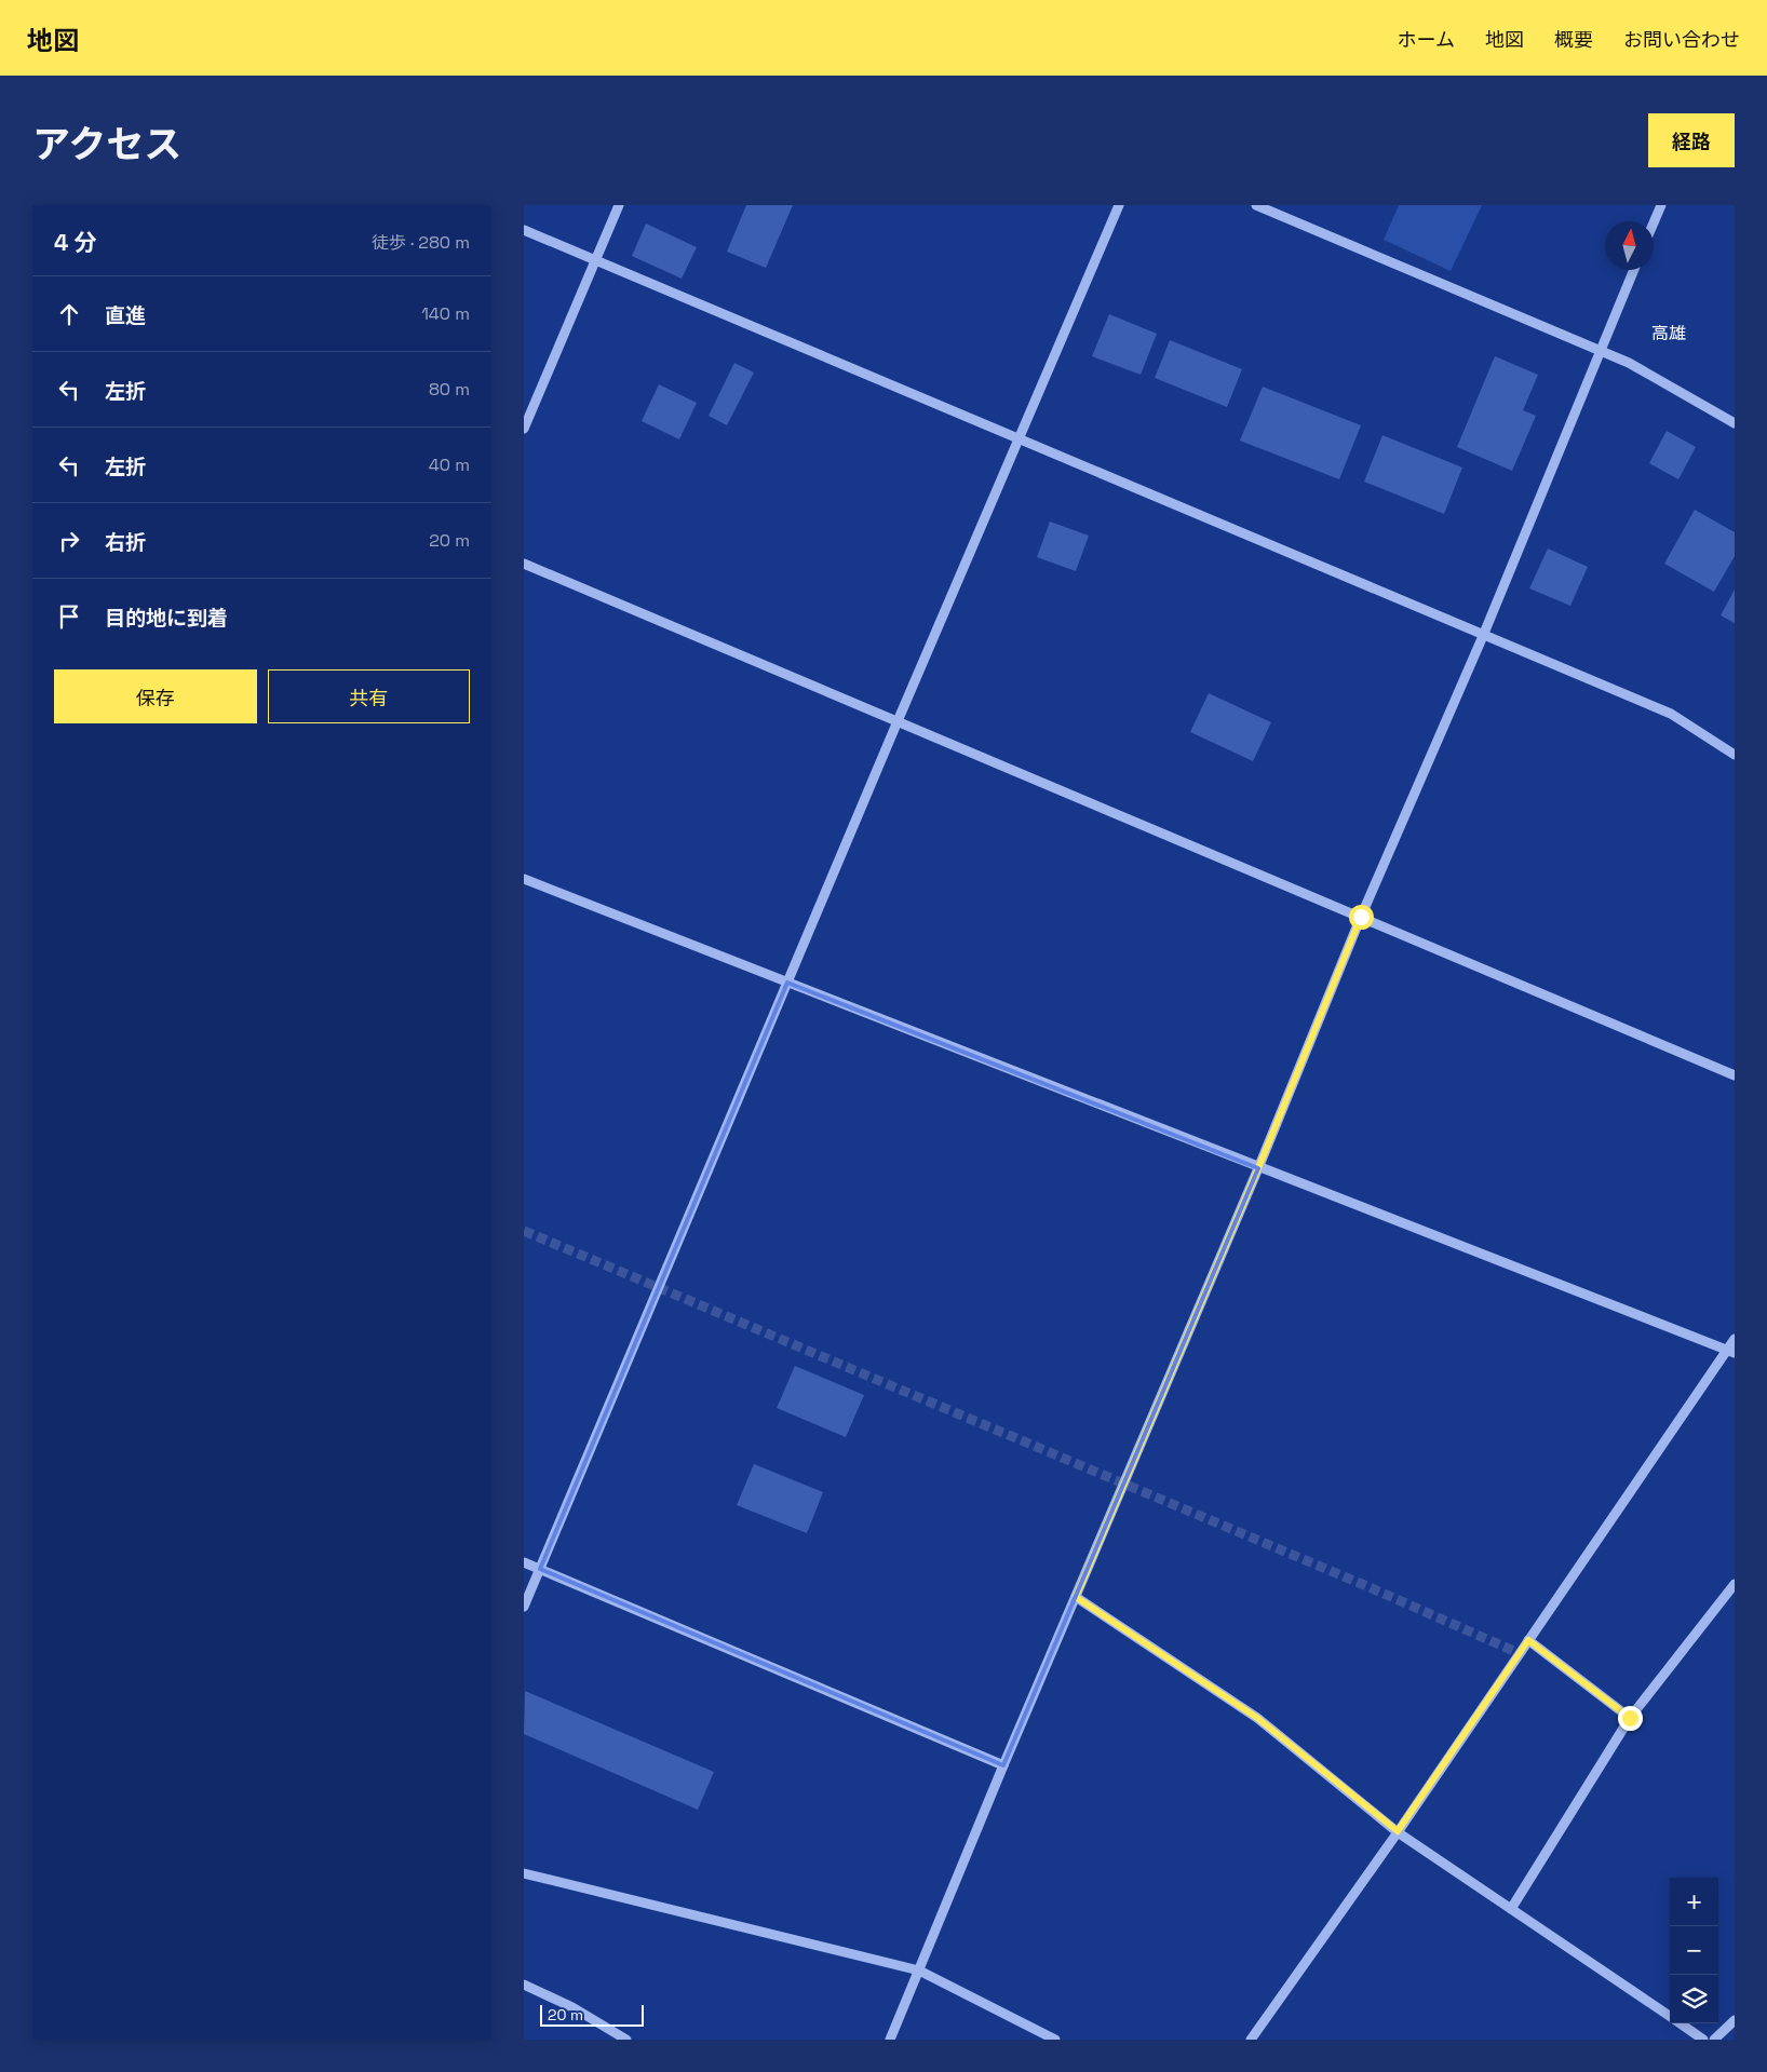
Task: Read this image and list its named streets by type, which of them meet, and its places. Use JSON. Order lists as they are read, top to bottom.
{
  "districts": ["高雄"],
  "scale_bar": "20 m",
  "north": "top",
  "page": {
    "header": "地図",
    "nav": [
      "ホーム",
      "地図",
      "概要",
      "お問い合わせ"
    ],
    "title": "アクセス",
    "buttons": [
      "経路",
      ["保存", "共有"]
    ],
    "heading": ["4 分", "徒歩 · 280 m"],
    "list": [
      ["直進", "140 m"],
      ["左折", "80 m"],
      ["左折", "40 m"],
      ["右折", "20 m"],
      "目的地に到着"
    ],
    "map_buttons": ["+", "−"],
    "scale": "20 m"
  }
}
